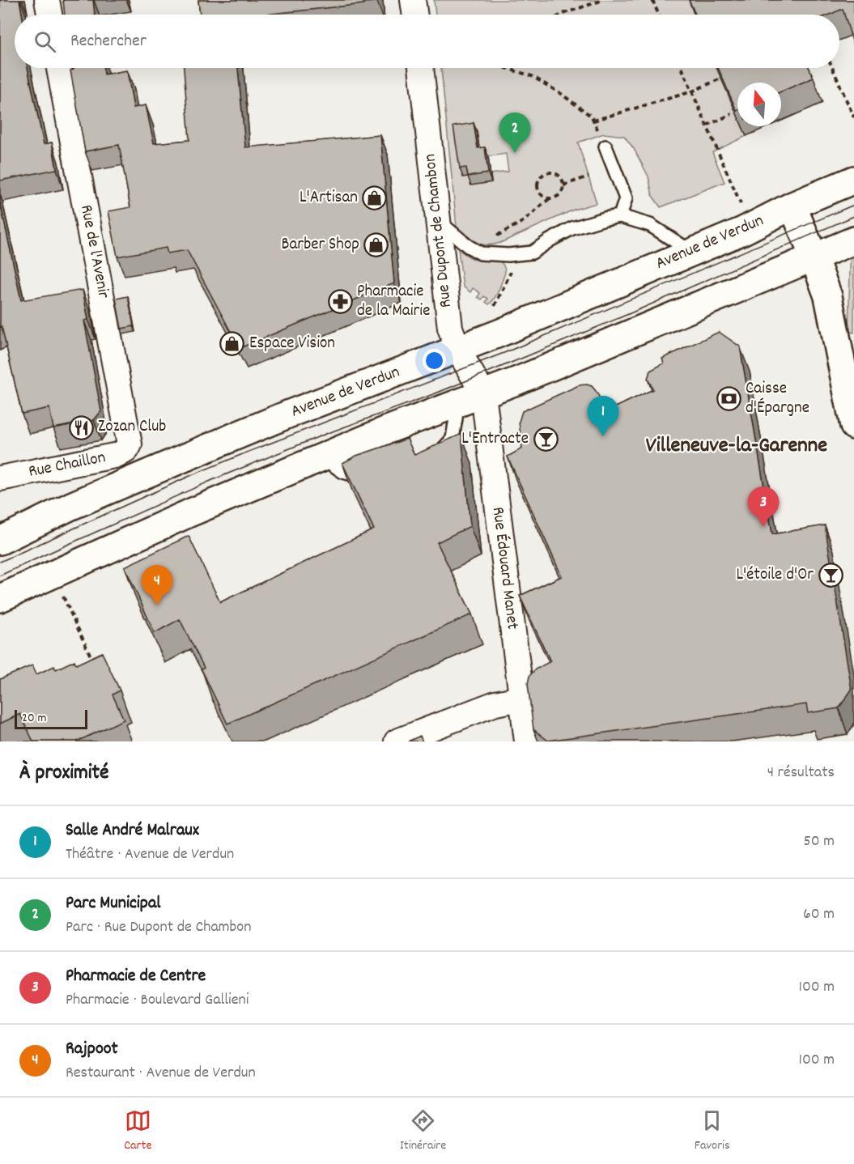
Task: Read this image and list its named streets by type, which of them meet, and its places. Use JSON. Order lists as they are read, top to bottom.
{
  "streets": {
    "main road": ["Avenue de Verdun"],
    "street": [
      "Rue Dupont de Chambon",
      "Rue de l'Avenir",
      "Rue Chaillon",
      "Rue Édouard Manet"
    ]
  },
  "crossings": [
    ["Rue Dupont de Chambon", "Avenue de Verdun"],
    ["Rue Dupont de Chambon", "Rue Édouard Manet"],
    ["Rue de l'Avenir", "Rue Chaillon"]
  ],
  "districts": ["Villeneuve-la-Garenne"],
  "places": {
    "shop": ["L'Artisan", "Barber Shop", "Espace Vision"],
    "pharmacy": ["Pharmacie de la Mairie"],
    "bank": ["Caisse d'Épargne"],
    "restaurant": ["Zozan Club"],
    "bar": ["L'Entracte", "L'étoile d'Or"]
  },
  "scale_bar": "20 m",
  "north": "top",
  "page": {
    "search": "Rechercher",
    "pins": [
      "2",
      "1",
      "3",
      "4"
    ],
    "scale": "20 m",
    "heading": ["À proximité", "4 résultats"],
    "list": [
      {
        "mark": "1",
        "name": "Salle André Malraux",
        "note": "Théâtre · Avenue de Verdun",
        "value": "50 m"
      },
      {
        "mark": "2",
        "name": "Parc Municipal",
        "note": "Parc · Rue Dupont de Chambon",
        "value": "60 m"
      },
      {
        "mark": "3",
        "name": "Pharmacie de Centre",
        "note": "Pharmacie · Boulevard Gallieni",
        "value": "100 m"
      },
      {
        "mark": "4",
        "name": "Rajpoot",
        "note": "Restaurant · Avenue de Verdun",
        "value": "100 m"
      }
    ],
    "nav": ["Carte", "Itinéraire", "Favoris"]
  }
}
